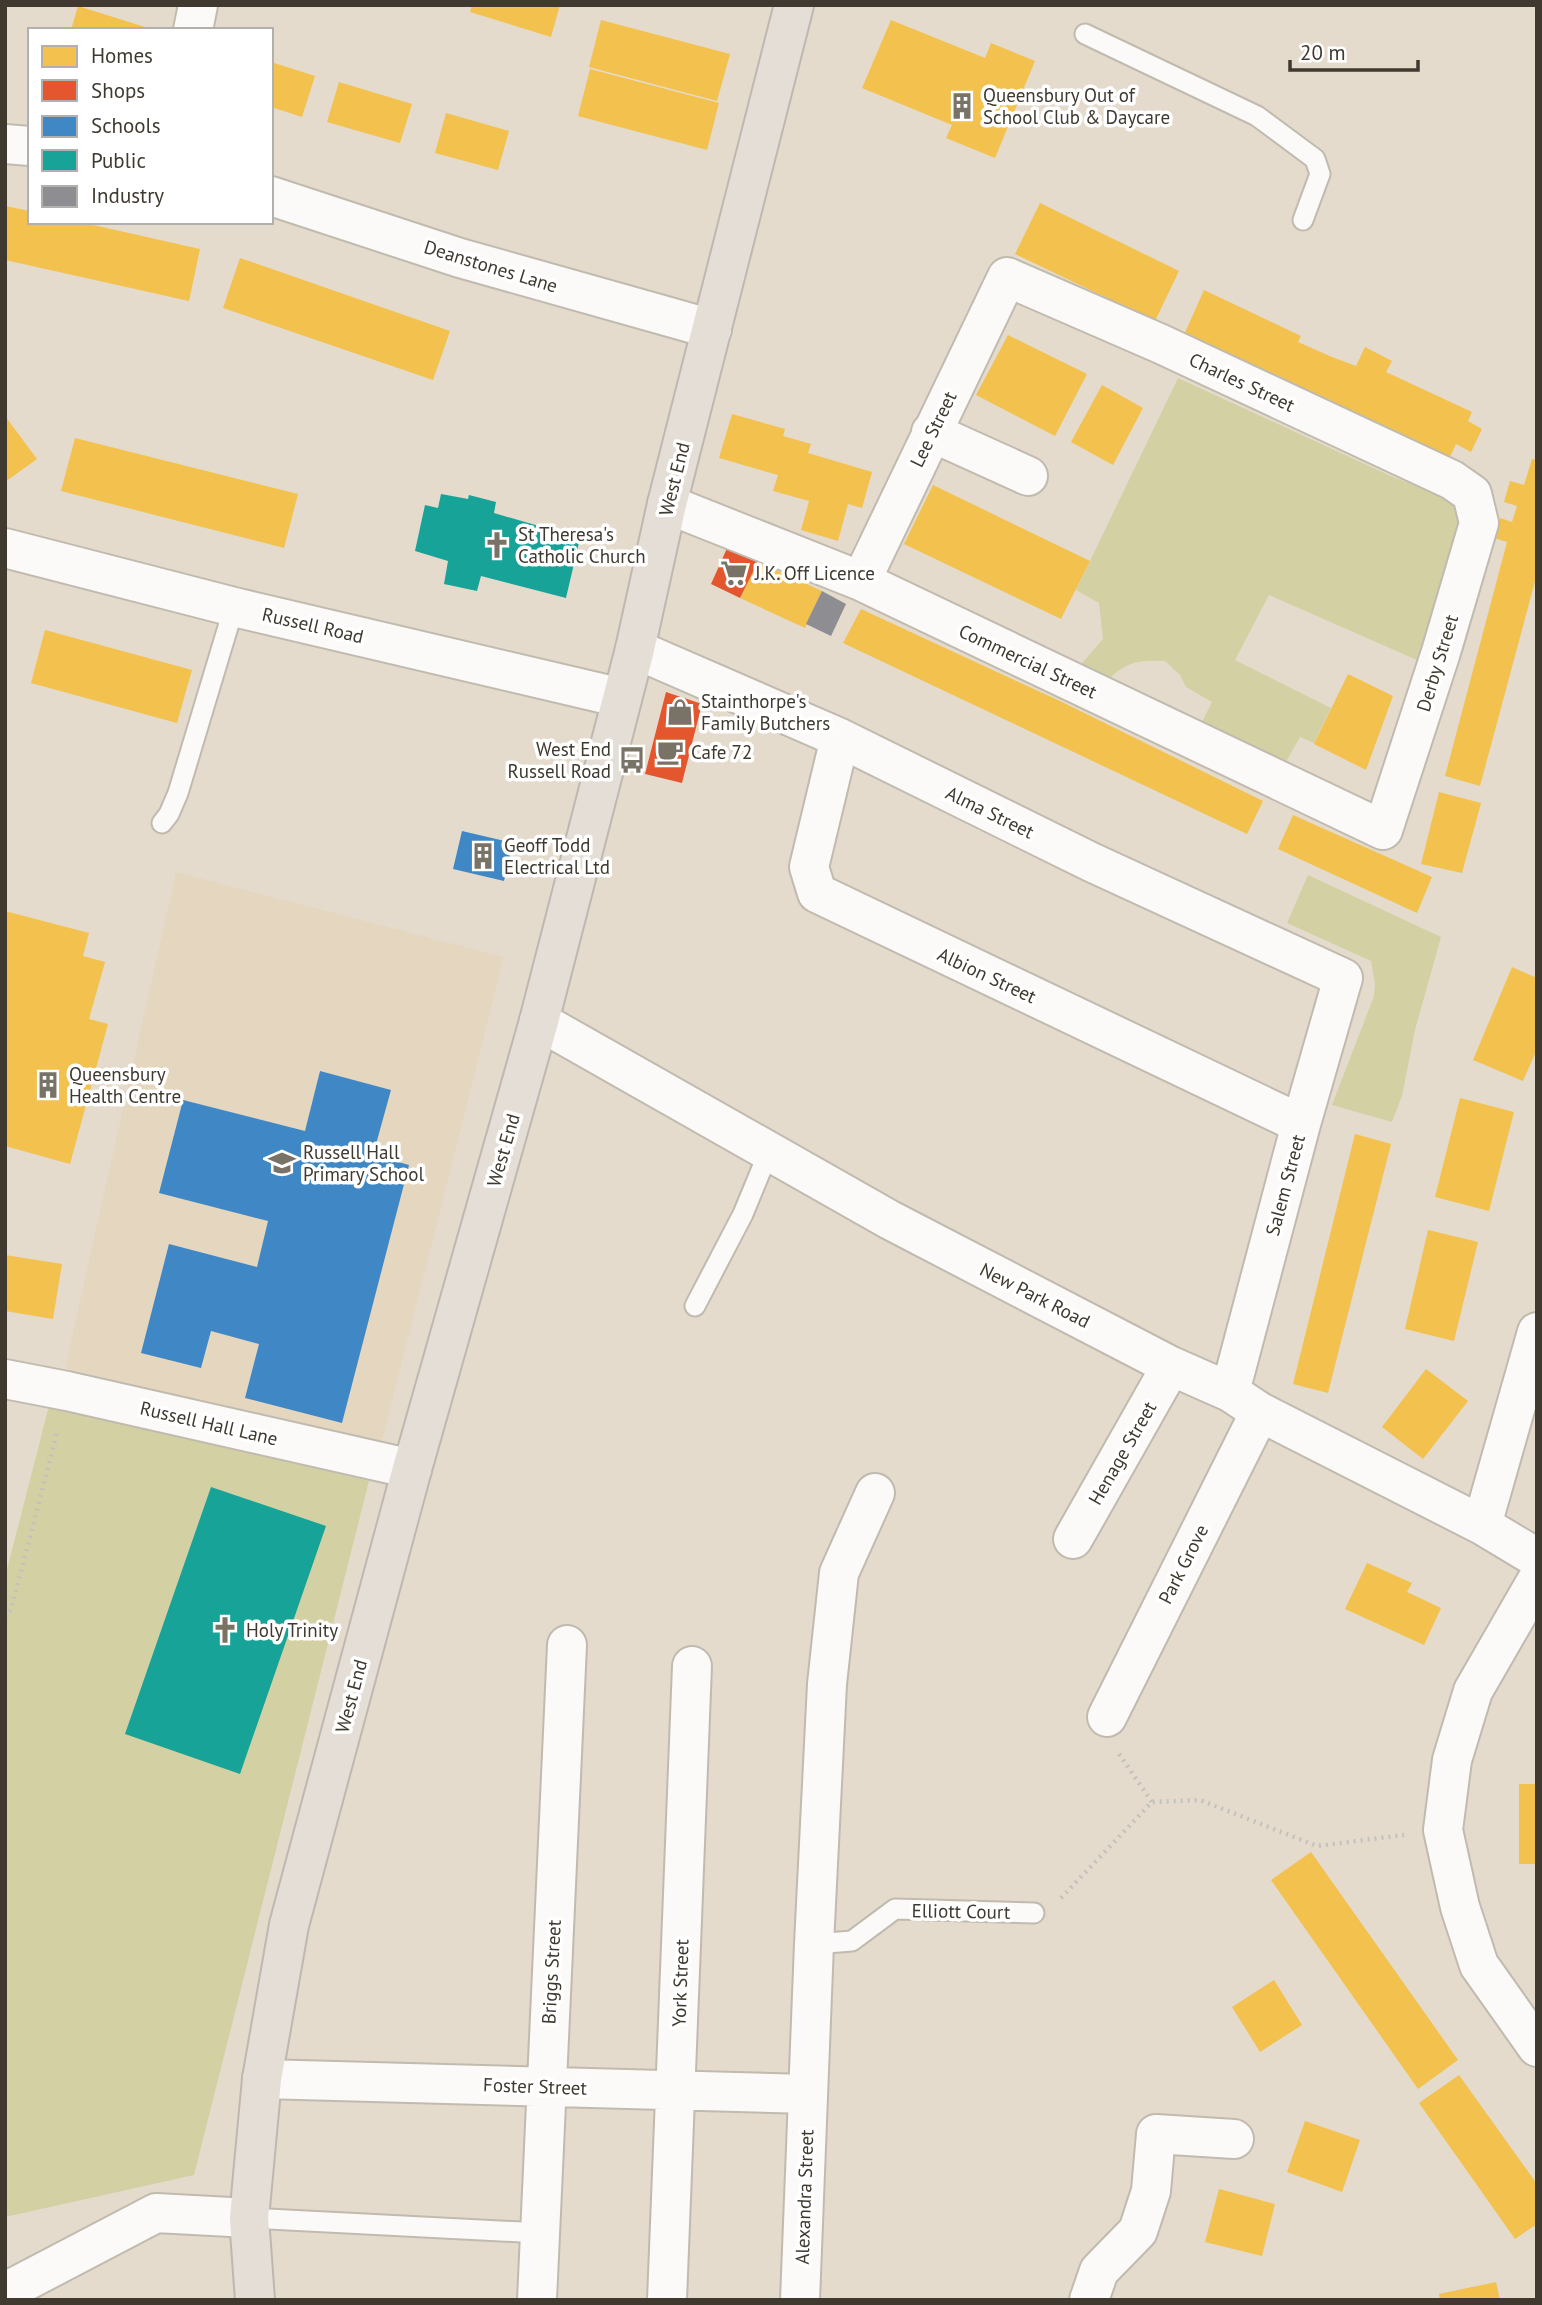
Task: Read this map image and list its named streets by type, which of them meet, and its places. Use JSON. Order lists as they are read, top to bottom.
{
  "streets": {
    "main road": ["West End"],
    "street": [
      "Deanstones Lane",
      "Charles Street",
      "Lee Street",
      "Russell Road",
      "Commercial Street",
      "Derby Street",
      "Alma Street",
      "Albion Street",
      "Salem Street",
      "New Park Road",
      "Russell Hall Lane",
      "Henage Street",
      "Park Grove",
      "Briggs Street",
      "York Street",
      "Foster Street",
      "Alexandra Street"
    ],
    "lane": ["Elliott Court"]
  },
  "crossings": [
    ["Deanstones Lane", "West End"],
    ["Charles Street", "Lee Street"],
    ["Charles Street", "Derby Street"],
    ["Lee Street", "Commercial Street"],
    ["West End", "Russell Road"],
    ["West End", "Commercial Street"],
    ["West End", "Alma Street"],
    ["West End", "New Park Road"],
    ["West End", "Russell Hall Lane"],
    ["West End", "Foster Street"],
    ["Commercial Street", "Derby Street"],
    ["Alma Street", "Albion Street"],
    ["Alma Street", "Salem Street"],
    ["Albion Street", "Salem Street"],
    ["Salem Street", "New Park Road"],
    ["Salem Street", "Park Grove"],
    ["New Park Road", "Henage Street"],
    ["New Park Road", "Park Grove"],
    ["Elliott Court", "Alexandra Street"],
    ["Briggs Street", "Foster Street"],
    ["York Street", "Foster Street"],
    ["Foster Street", "Alexandra Street"]
  ],
  "places": {
    "building": ["Queensbury Out of School Club & Daycare", "Geoff Todd Electrical Ltd", "Queensbury Health Centre"],
    "church": ["St Theresa's Catholic Church", "Holy Trinity"],
    "supermarket": ["J.K. Off Licence"],
    "shop": ["Stainthorpe's Family Butchers"],
    "cafe": ["Cafe 72"],
    "bus stop": ["West End Russell Road"],
    "school or university": ["Russell Hall Primary School"]
  },
  "legend": [
    "Homes",
    "Shops",
    "Schools",
    "Public",
    "Industry"
  ],
  "scale_bar": "20 m"
}
